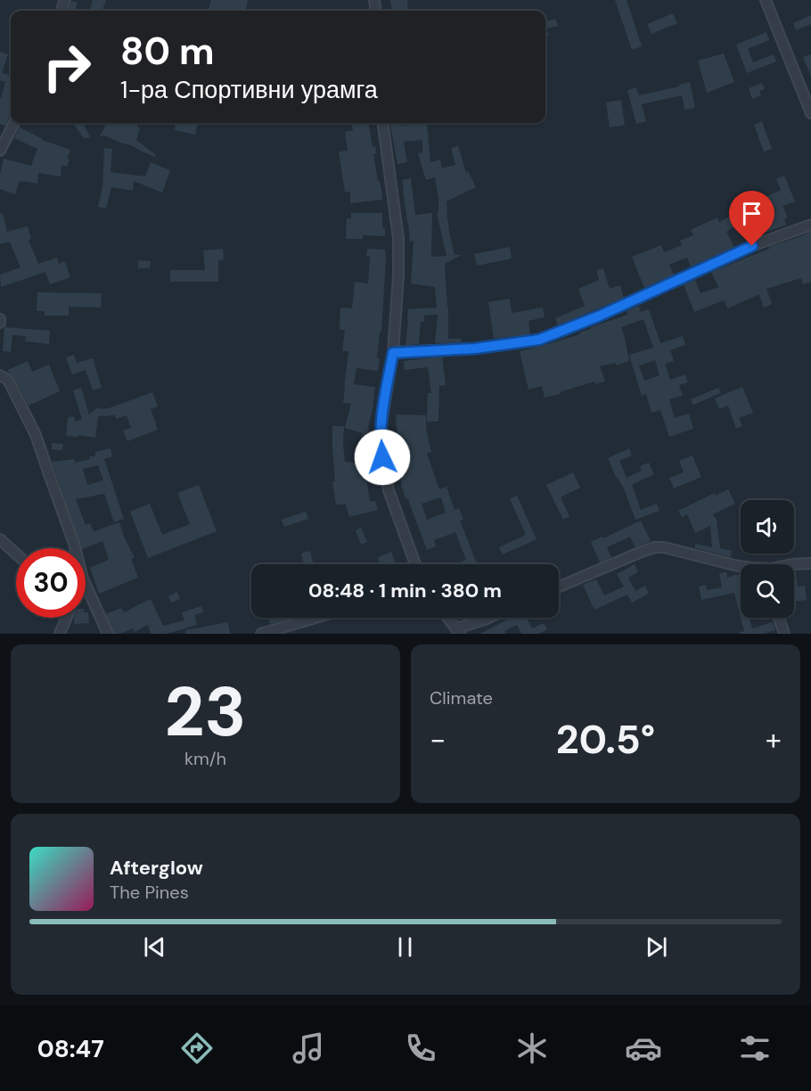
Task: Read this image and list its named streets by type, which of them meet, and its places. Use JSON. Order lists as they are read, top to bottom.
{
  "page": {
    "turn": ["80 m", "1-ра Спортивни урамга"],
    "limit": "30",
    "trip": "08:48 · 1 min · 380 m",
    "tile": [
      ["23", "km/h"],
      "Climate"
    ],
    "heat": ["−", "20.5°", "+"],
    "song": ["Afterglow", "The Pines"],
    "tabs": "08:47"
  }
}
